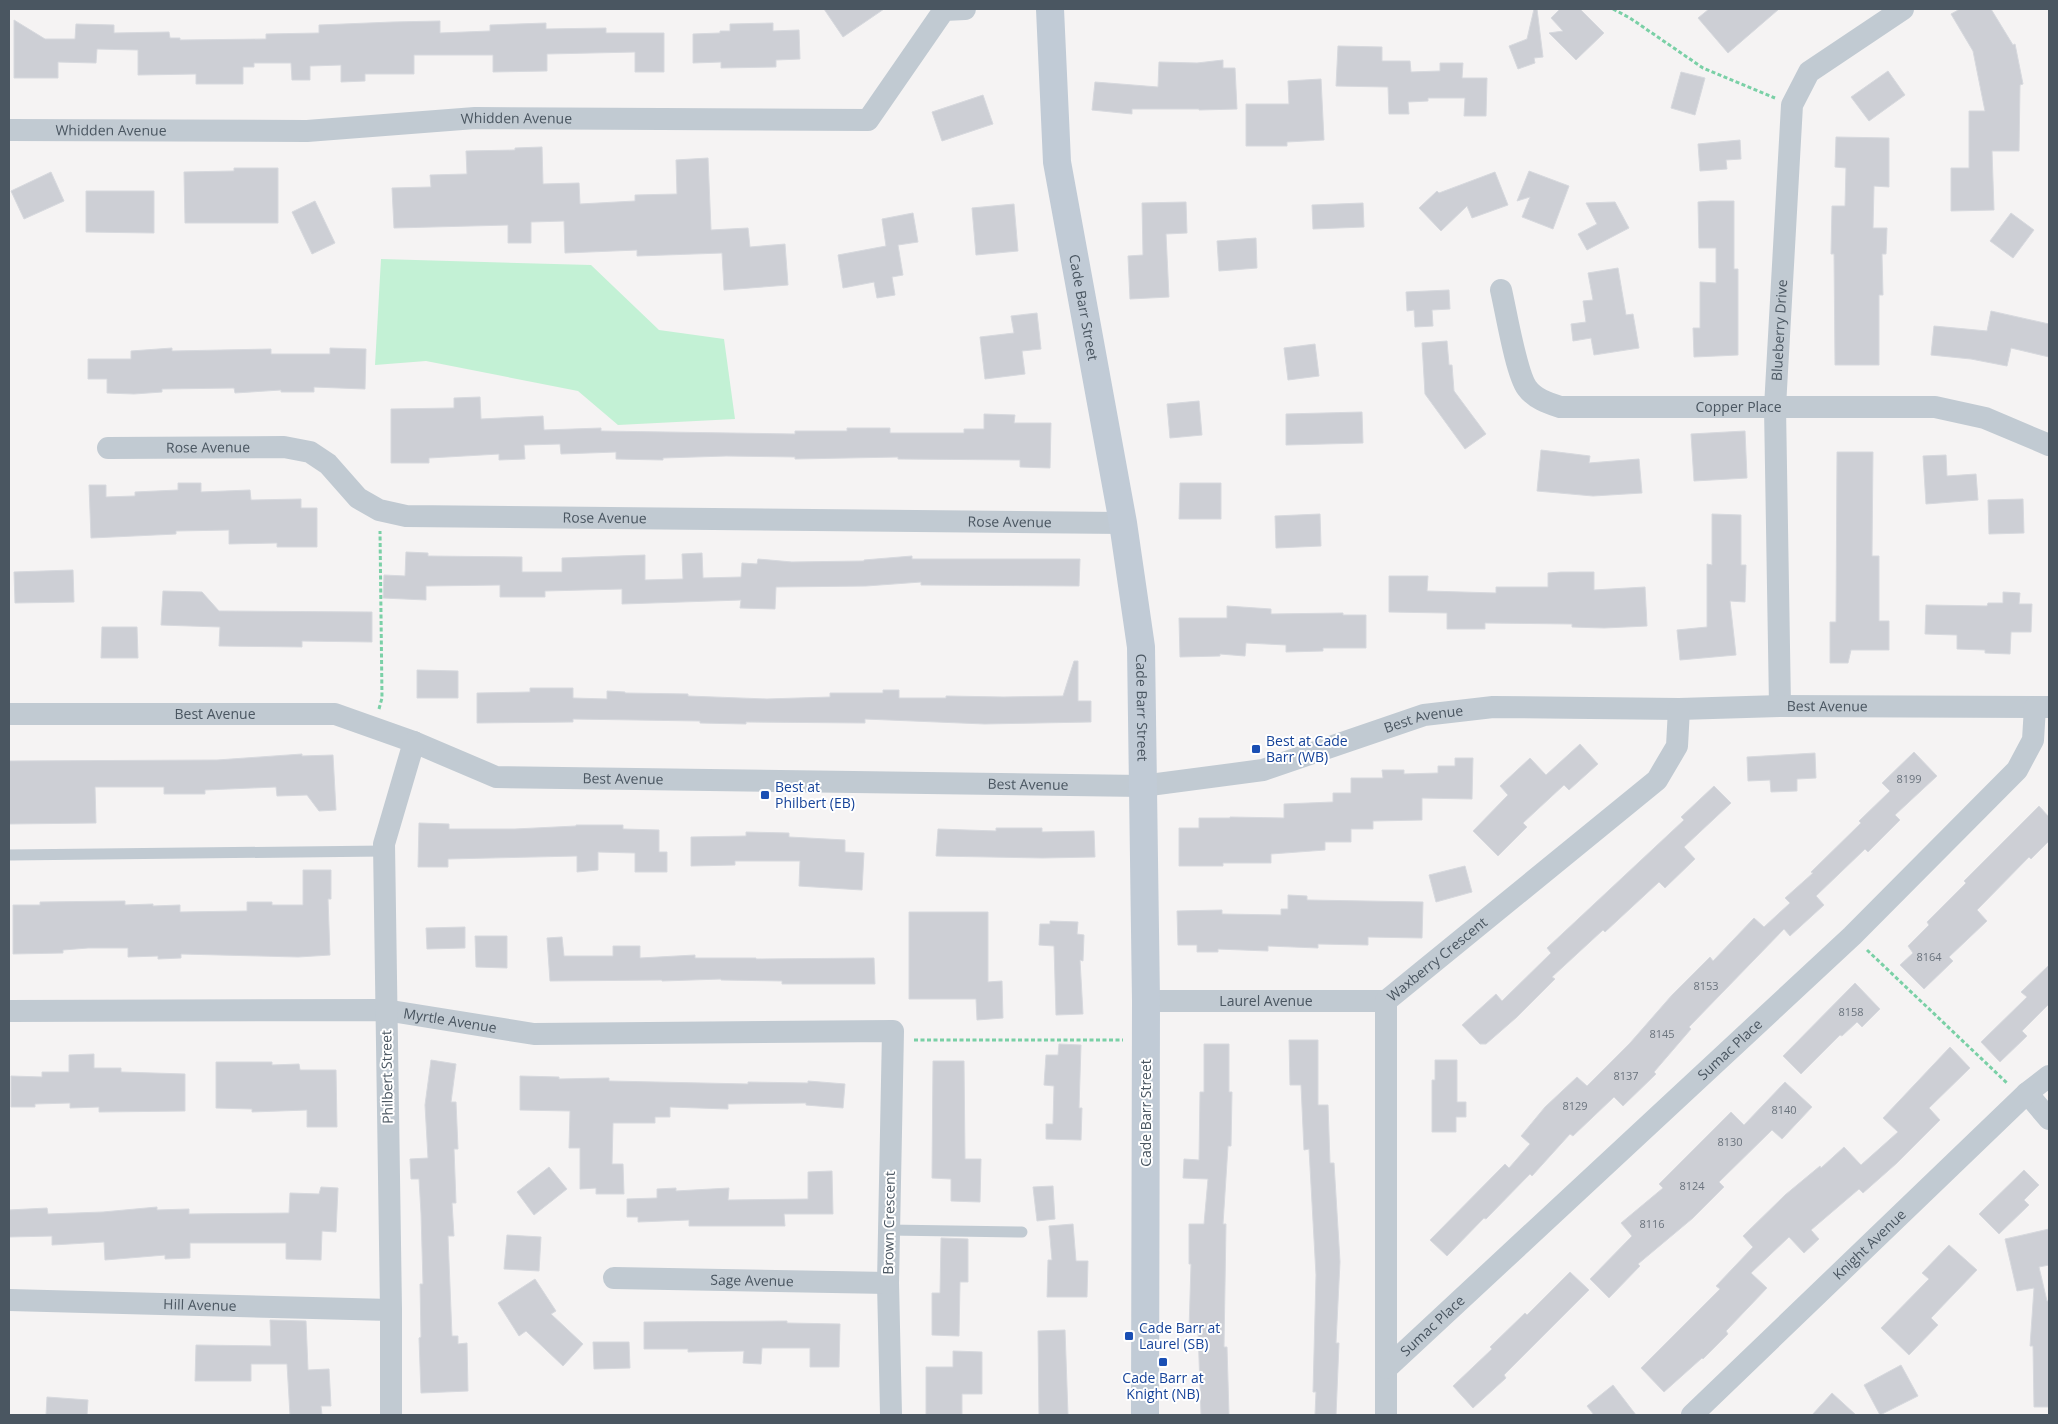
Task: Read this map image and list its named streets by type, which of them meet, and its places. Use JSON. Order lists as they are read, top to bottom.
{
  "streets": {
    "street": [
      "Whidden Avenue",
      "Cade Barr Street",
      "Blueberry Drive",
      "Copper Place",
      "Rose Avenue",
      "Best Avenue",
      "Waxberry Crescent",
      "Laurel Avenue",
      "Myrtle Avenue",
      "Sumac Place",
      "Philbert Street",
      "Brown Crescent",
      "Knight Avenue",
      "Sage Avenue",
      "Hill Avenue"
    ]
  },
  "crossings": [
    ["Cade Barr Street", "Rose Avenue"],
    ["Cade Barr Street", "Best Avenue"],
    ["Cade Barr Street", "Laurel Avenue"],
    ["Blueberry Drive", "Copper Place"],
    ["Blueberry Drive", "Best Avenue"],
    ["Best Avenue", "Waxberry Crescent"],
    ["Best Avenue", "Sumac Place"],
    ["Best Avenue", "Philbert Street"],
    ["Waxberry Crescent", "Laurel Avenue"],
    ["Waxberry Crescent", "Sumac Place"],
    ["Myrtle Avenue", "Philbert Street"],
    ["Myrtle Avenue", "Brown Crescent"],
    ["Philbert Street", "Hill Avenue"],
    ["Brown Crescent", "Sage Avenue"]
  ],
  "places": {
    "transit": [
      "Best at Cade Barr (WB)",
      "Best at Philbert (EB)",
      "Cade Barr at Laurel (SB)",
      "Cade Barr at Knight (NB)"
    ]
  },
  "house_numbers": [
    "8199",
    "8164",
    "8153",
    "8158",
    "8145",
    "8137",
    "8129",
    "8140",
    "8130",
    "8124",
    "8116"
  ]
}
